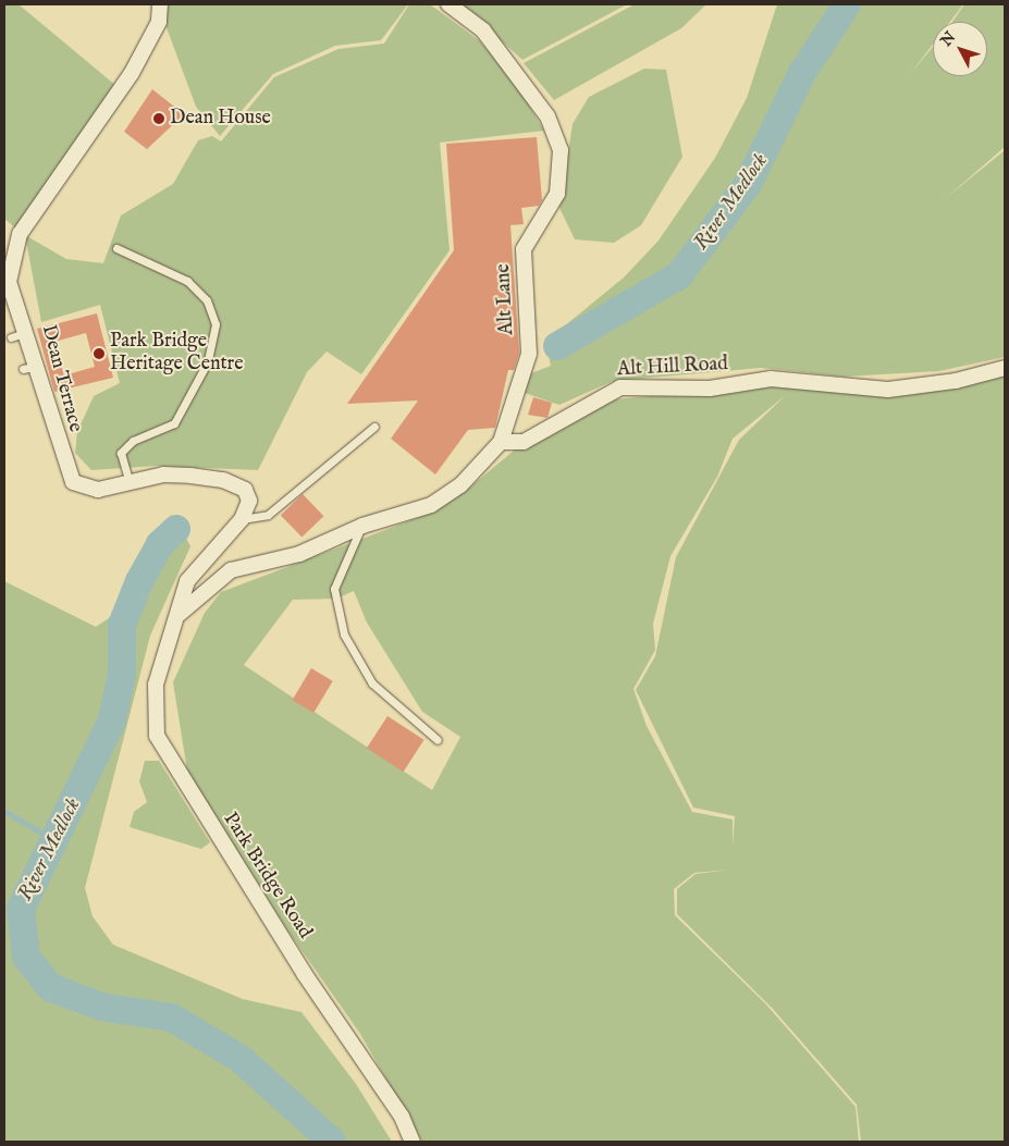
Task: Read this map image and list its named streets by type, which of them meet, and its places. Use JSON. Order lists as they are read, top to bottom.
{
  "streets": {
    "street": [
      "Alt Lane",
      "Alt Hill Road",
      "Dean Terrace",
      "Park Bridge Road"
    ]
  },
  "crossings": [
    ["Alt Lane", "Alt Hill Road"]
  ],
  "water": ["River Medlock"],
  "places": ["Dean House", "Park Bridge Heritage Centre"],
  "north": "top left"
}
